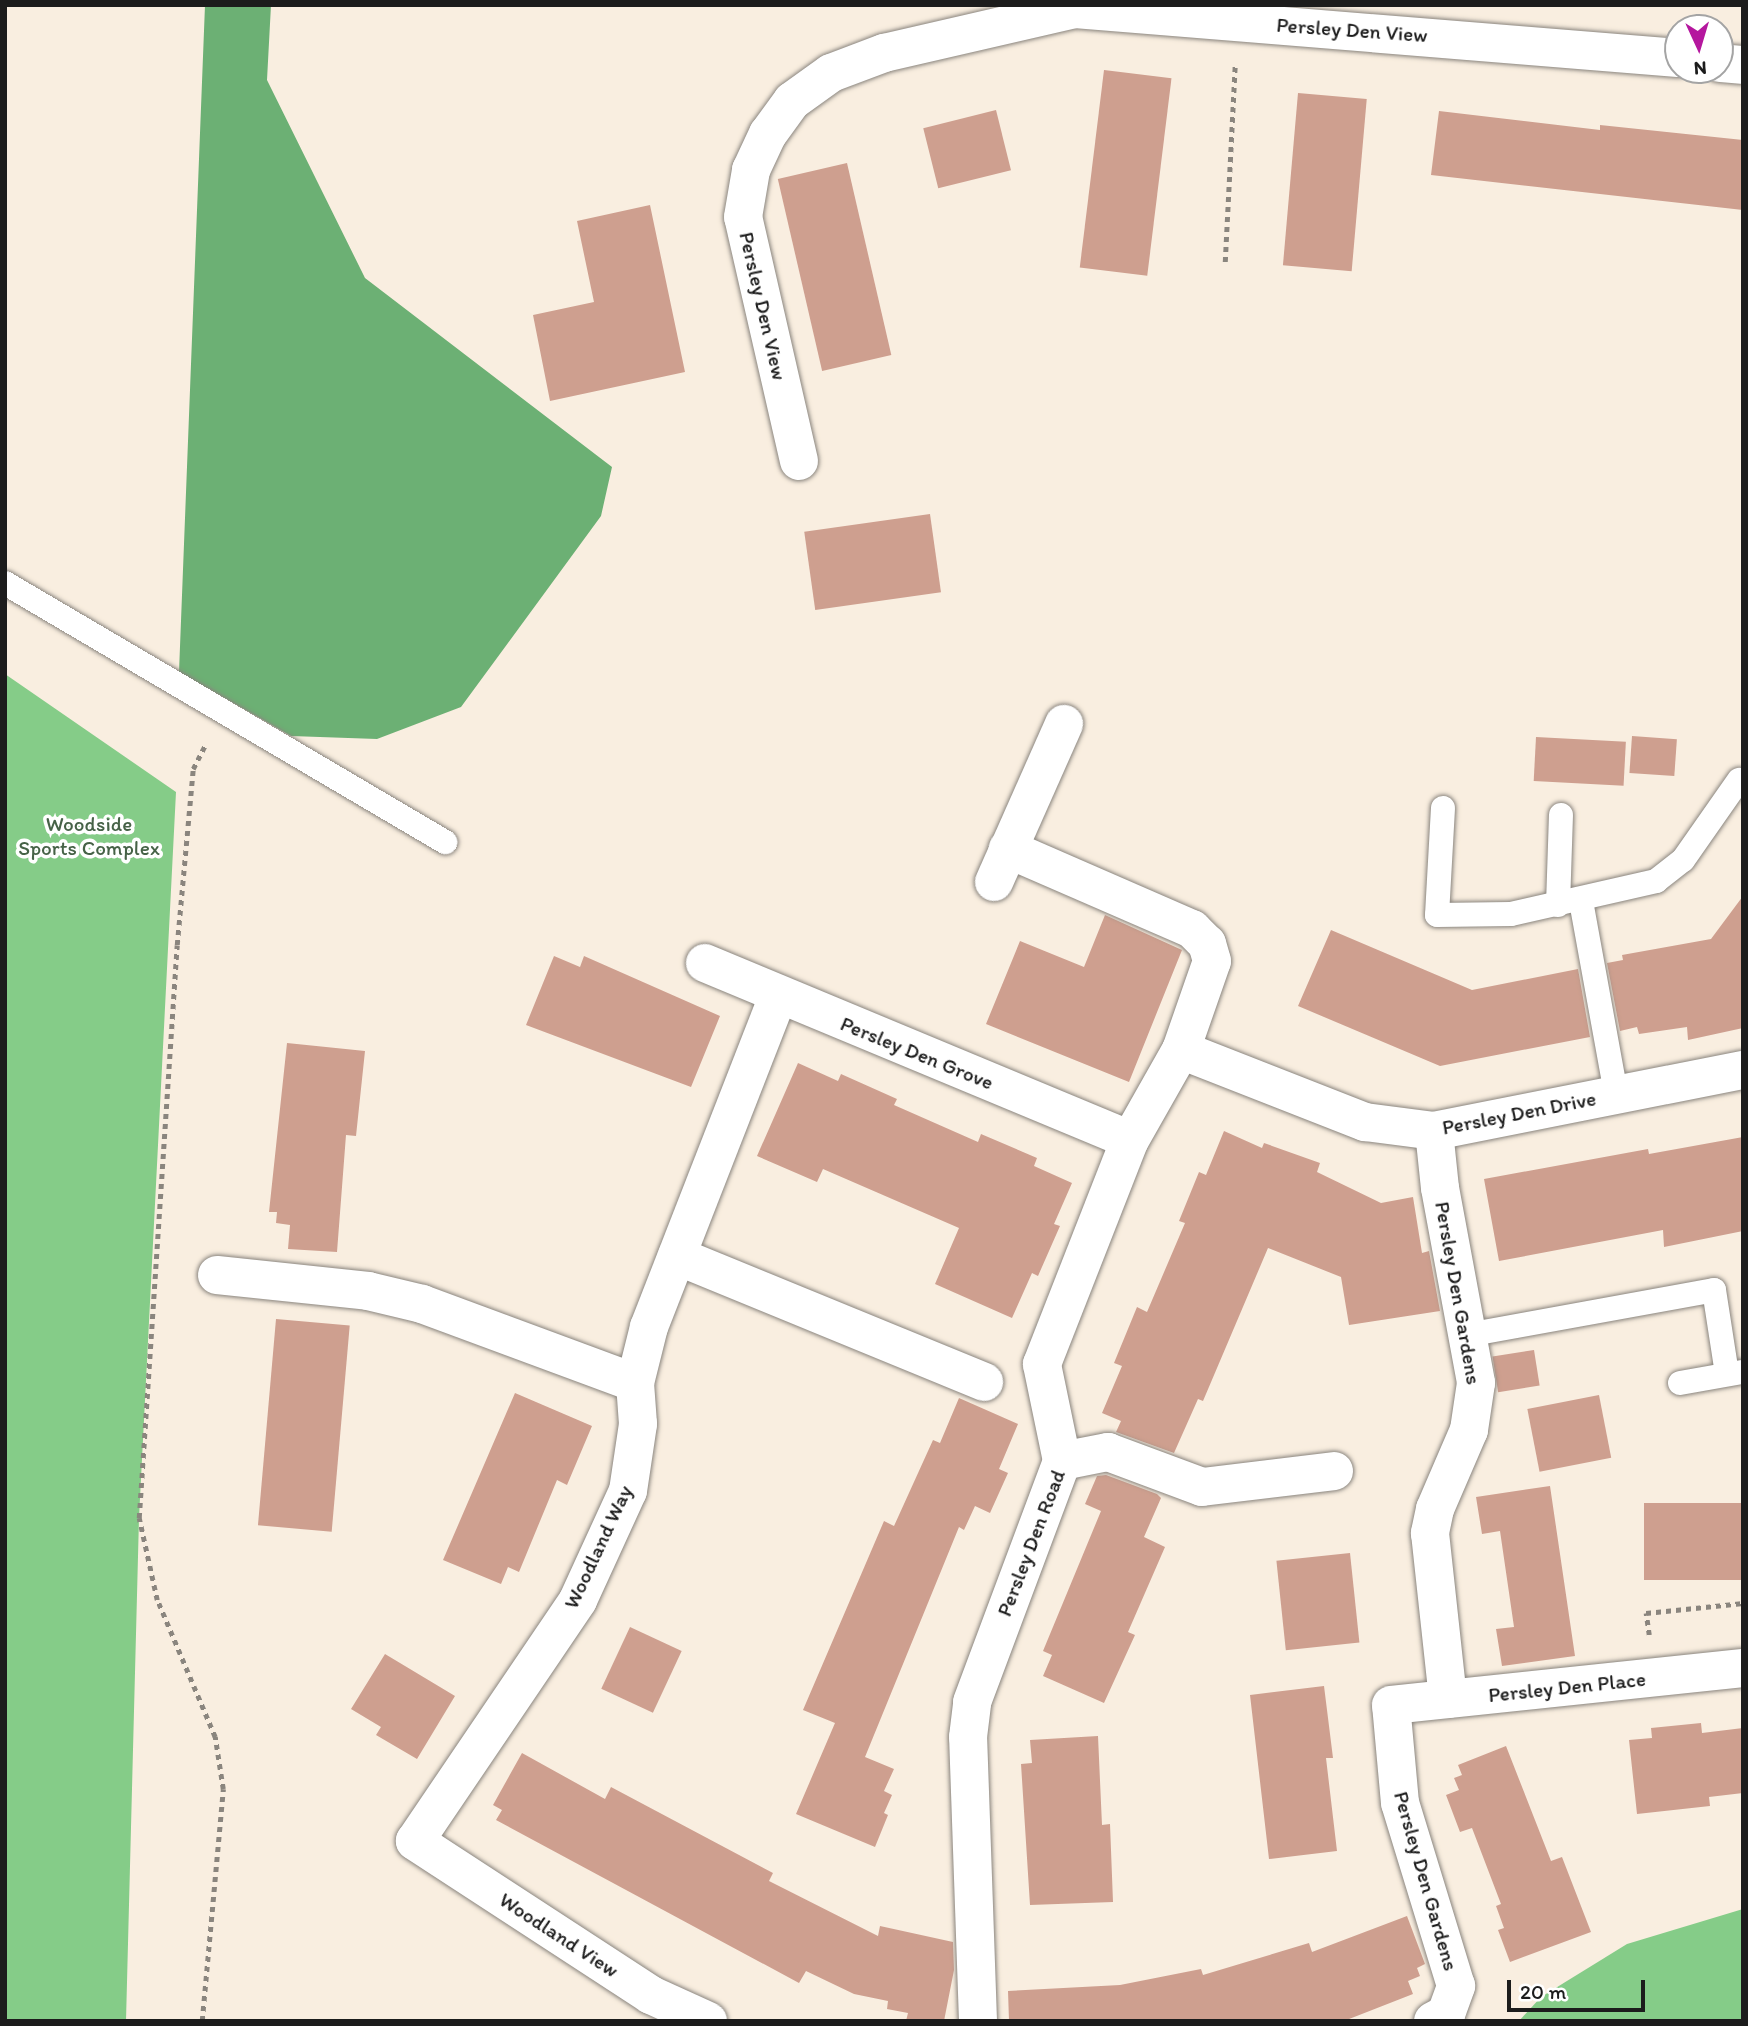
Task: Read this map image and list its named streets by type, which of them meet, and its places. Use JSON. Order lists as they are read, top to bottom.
{
  "streets": {
    "street": [
      "Persley Den View",
      "Persley Den Grove",
      "Persley Den Drive",
      "Persley Den Gardens",
      "Persley Den Road",
      "Woodland Way",
      "Persley Den Place",
      "Woodland View"
    ]
  },
  "crossings": [
    ["Persley Den Grove", "Persley Den Road"],
    ["Persley Den Grove", "Woodland Way"],
    ["Persley Den Drive", "Persley Den Gardens"],
    ["Persley Den Drive", "Persley Den Road"],
    ["Persley Den Gardens", "Persley Den Place"],
    ["Woodland Way", "Woodland View"]
  ],
  "parks": ["Woodside Sports Complex"],
  "scale_bar": "20 m",
  "north": "bottom"
}
